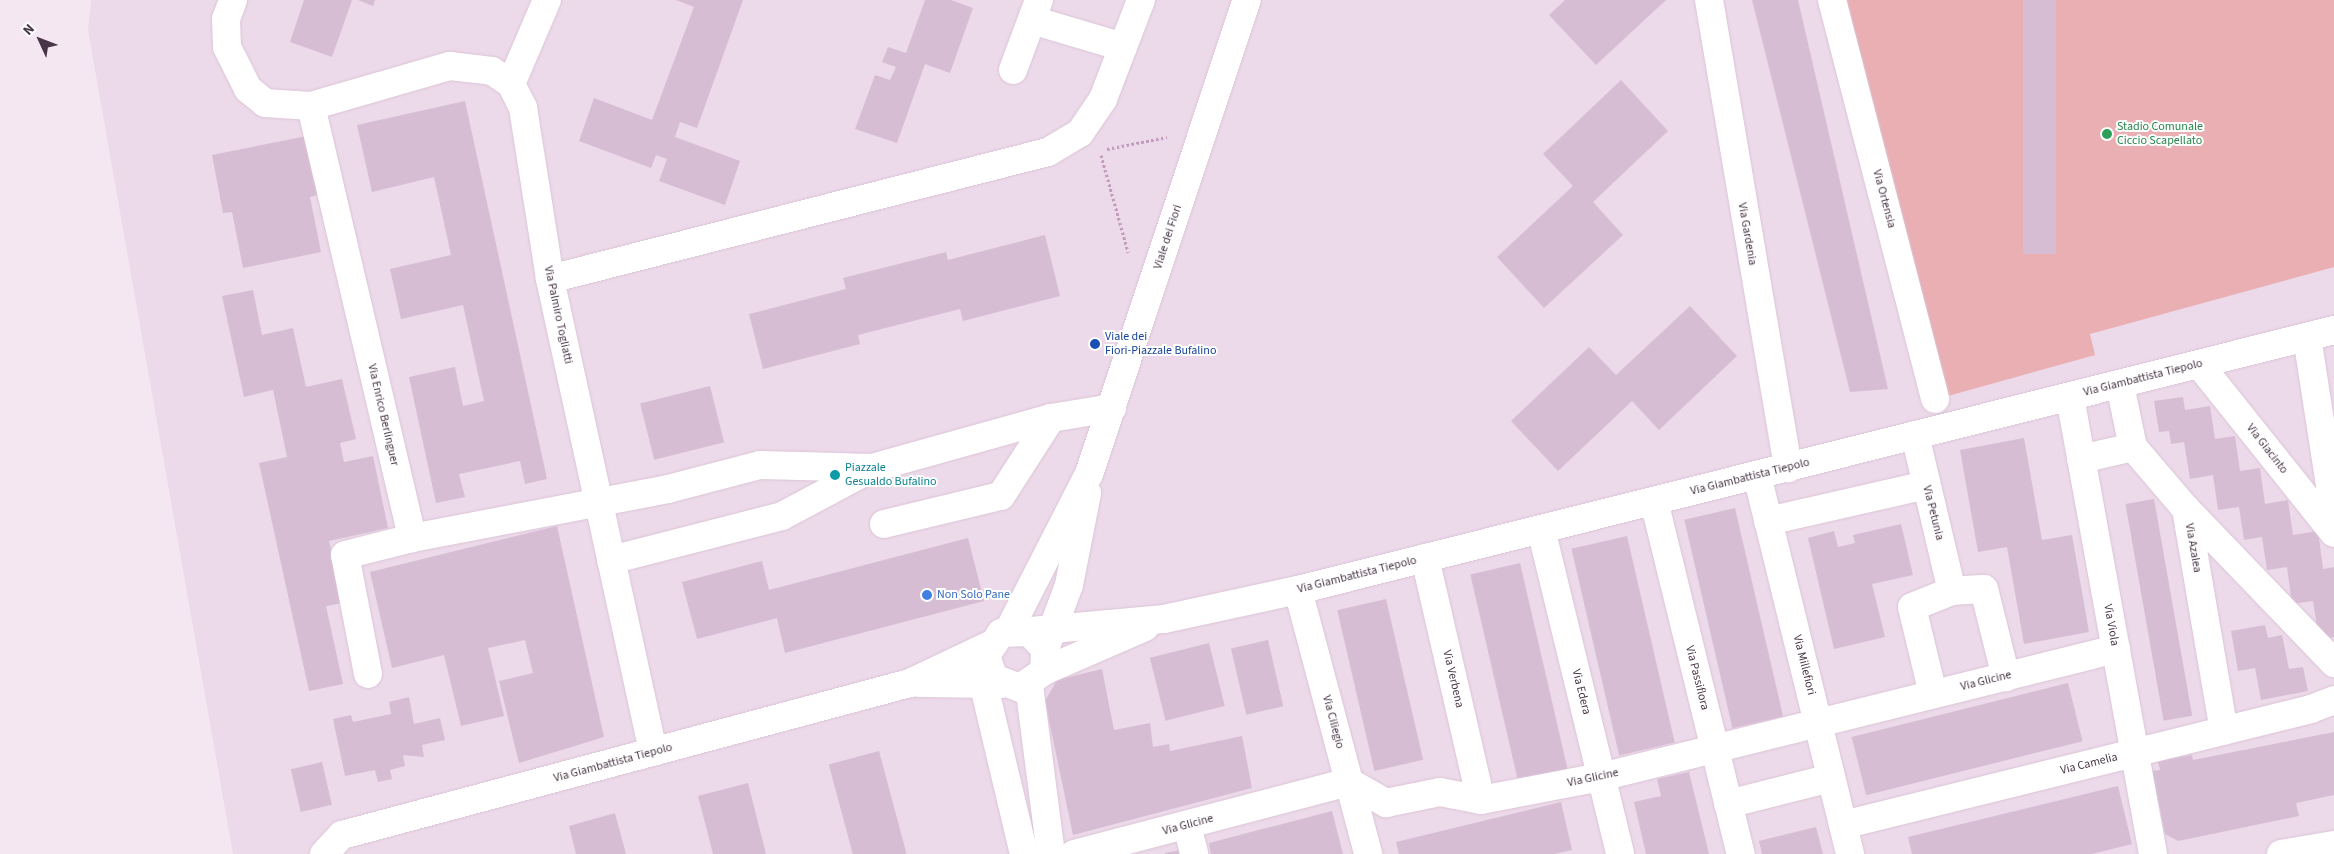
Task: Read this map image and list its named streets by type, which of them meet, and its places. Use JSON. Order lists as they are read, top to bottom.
{
  "streets": {
    "street": [
      "Via Ortensia",
      "Via Gardenia",
      "Viale dei Fiori",
      "Via Palmiro Togliatti",
      "Via Giambattista Tiepolo",
      "Via Enrico Berlinguer",
      "Via Giacinto",
      "Via Petunia",
      "Via Azalea",
      "Via Viola",
      "Via Millefiori",
      "Via Passiflora",
      "Via Verbena",
      "Via Glicine",
      "Via Edera",
      "Via Ciliegio",
      "Via Camelia"
    ]
  },
  "crossings": [
    ["Via Gardenia", "Via Giambattista Tiepolo"],
    ["Via Palmiro Togliatti", "Via Giambattista Tiepolo"],
    ["Via Giambattista Tiepolo", "Via Giacinto"],
    ["Via Giambattista Tiepolo", "Via Petunia"],
    ["Via Giambattista Tiepolo", "Via Azalea"],
    ["Via Giambattista Tiepolo", "Via Viola"],
    ["Via Giambattista Tiepolo", "Via Millefiori"],
    ["Via Giambattista Tiepolo", "Via Passiflora"],
    ["Via Giambattista Tiepolo", "Via Verbena"],
    ["Via Giambattista Tiepolo", "Via Edera"],
    ["Via Giambattista Tiepolo", "Via Ciliegio"],
    ["Via Azalea", "Via Camelia"],
    ["Via Viola", "Via Glicine"],
    ["Via Viola", "Via Camelia"],
    ["Via Millefiori", "Via Glicine"],
    ["Via Millefiori", "Via Camelia"],
    ["Via Passiflora", "Via Glicine"],
    ["Via Verbena", "Via Glicine"],
    ["Via Glicine", "Via Edera"],
    ["Via Glicine", "Via Ciliegio"]
  ],
  "places": [
    "Stadio Comunale Ciccio Scapellato",
    "Viale dei Fiori-Piazzale Bufalino",
    "Piazzale Gesualdo Bufalino",
    "Non Solo Pane"
  ],
  "north": "top left"
}
